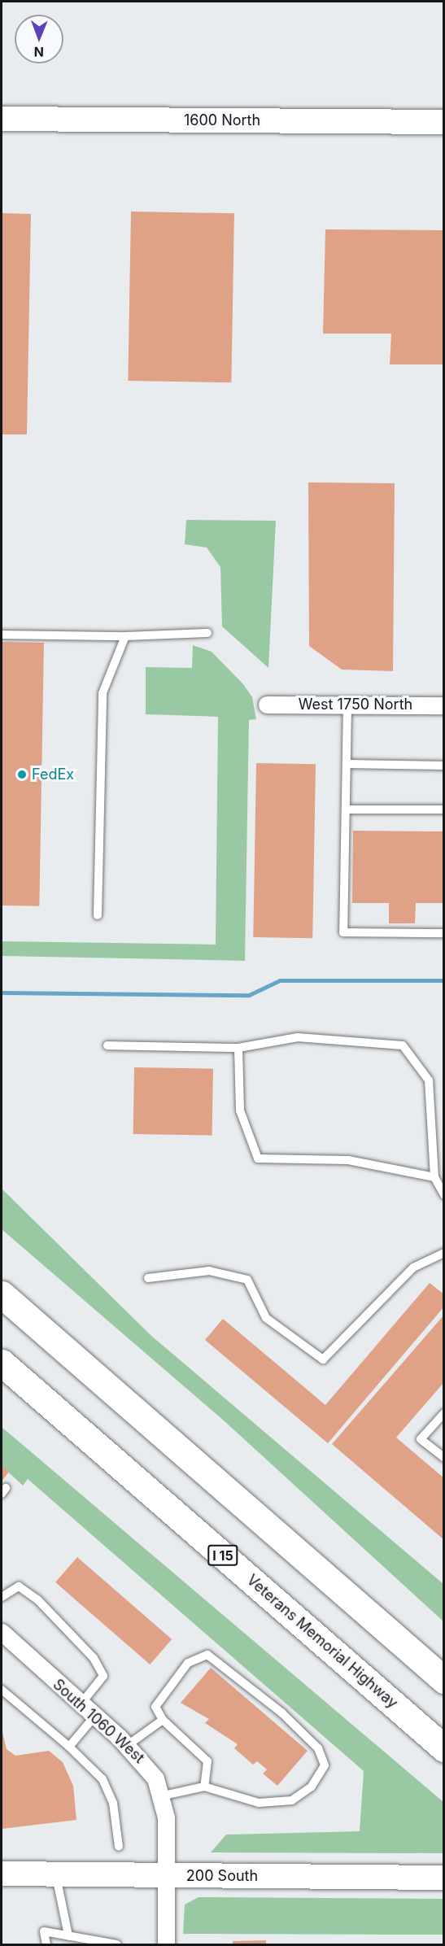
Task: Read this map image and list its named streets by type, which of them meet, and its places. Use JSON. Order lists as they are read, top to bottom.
{
  "streets": {
    "highway": ["I 15", "Veterans Memorial Highway"],
    "street": [
      "1600 North",
      "West 1750 North",
      "South 1060 West",
      "200 South"
    ]
  },
  "crossings": [
    ["South 1060 West", "200 South"]
  ],
  "places": ["FedEx"],
  "north": "bottom"
}
